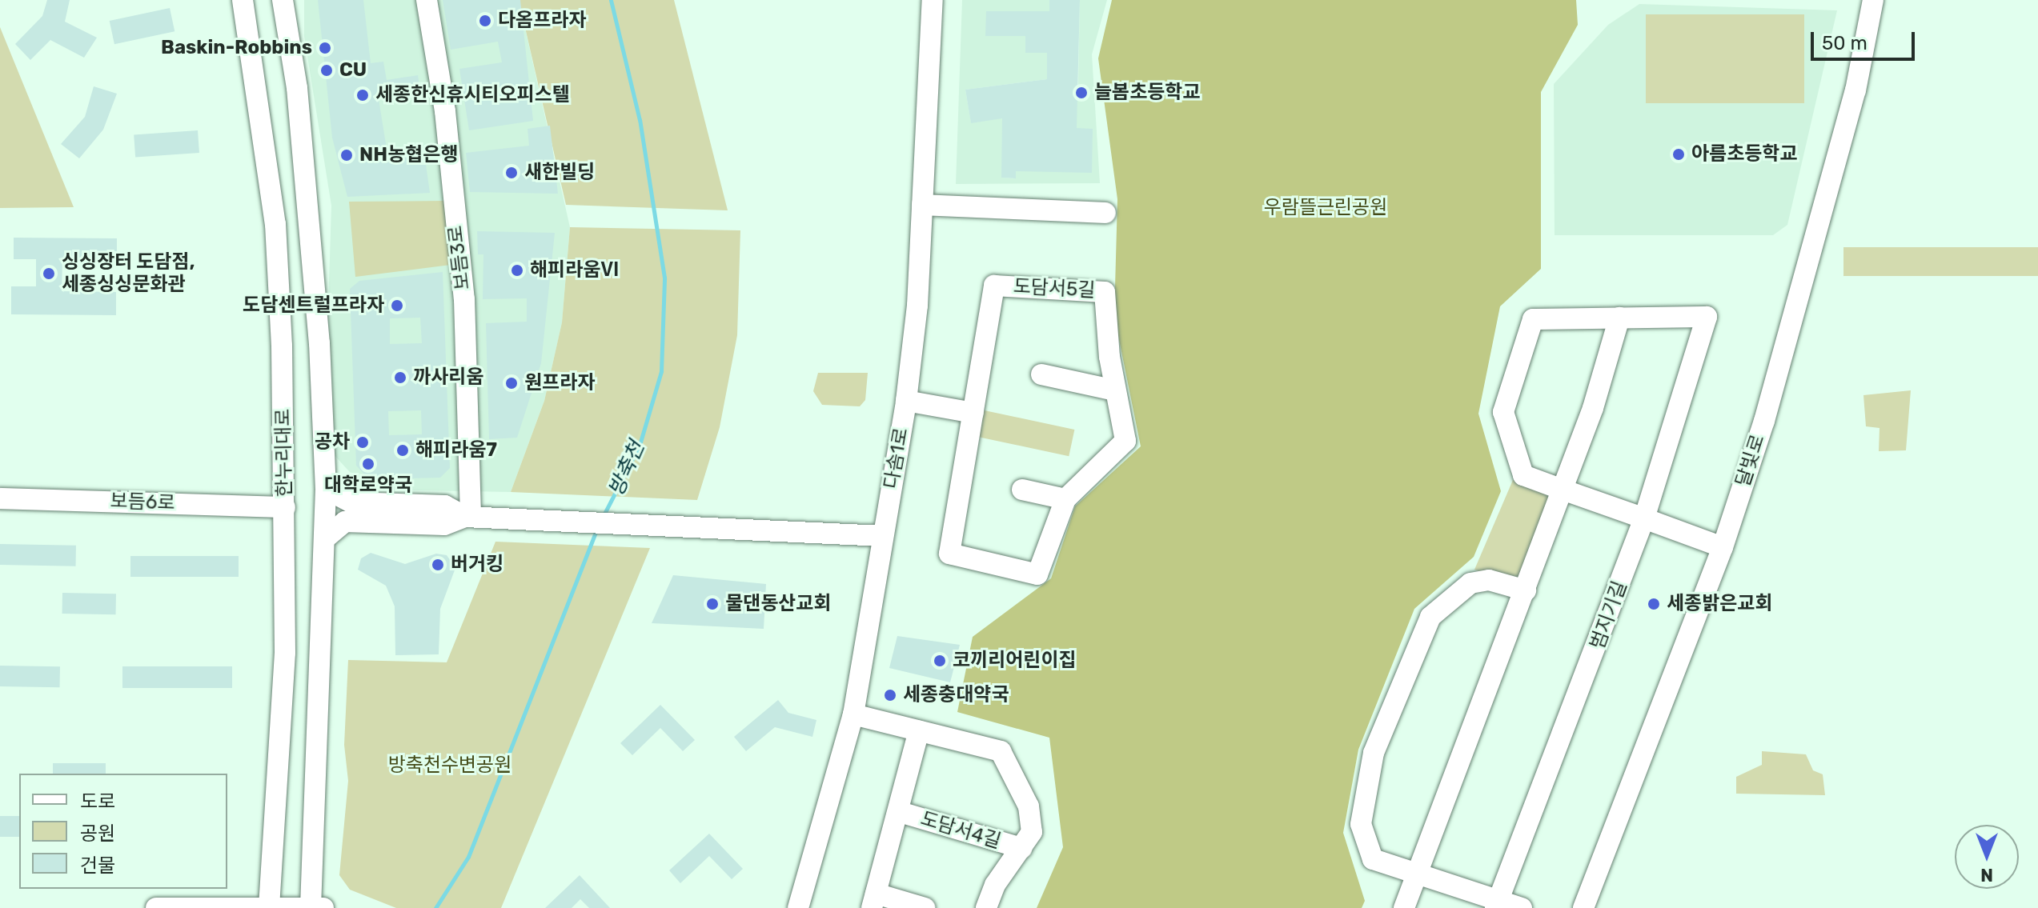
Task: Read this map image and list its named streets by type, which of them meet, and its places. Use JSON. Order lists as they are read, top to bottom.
{
  "streets": {
    "street": [
      "보듬3로",
      "도담서5길",
      "한누리대로",
      "다솜1로",
      "달빛로",
      "보듬6로",
      "범지기길",
      "도담서4길"
    ]
  },
  "crossings": [
    ["한누리대로", "보듬6로"],
    ["다솜1로", "도담서4길"]
  ],
  "water": ["방축천"],
  "parks": ["우람뜰근린공원", "방축천수변공원"],
  "places": [
    "다옴프라자",
    "Baskin-Robbins",
    "CU",
    "늘봄초등학교",
    "세종한신휴시티오피스텔",
    "아름초등학교",
    "NH농협은행",
    "새한빌딩",
    "해피라움Ⅵ",
    "싱싱장터 도담점, 세종싱싱문화관",
    "도담센트럴프라자",
    "까사리움",
    "원프라자",
    "공차",
    "해피라움7",
    "대학로약국",
    "버거킹",
    "물댄동산교회",
    "세종밝은교회",
    "코끼리어린이집",
    "세종충대약국"
  ],
  "legend": ["도로", "공원", "건물"],
  "scale_bar": "50 m",
  "north": "bottom"
}
